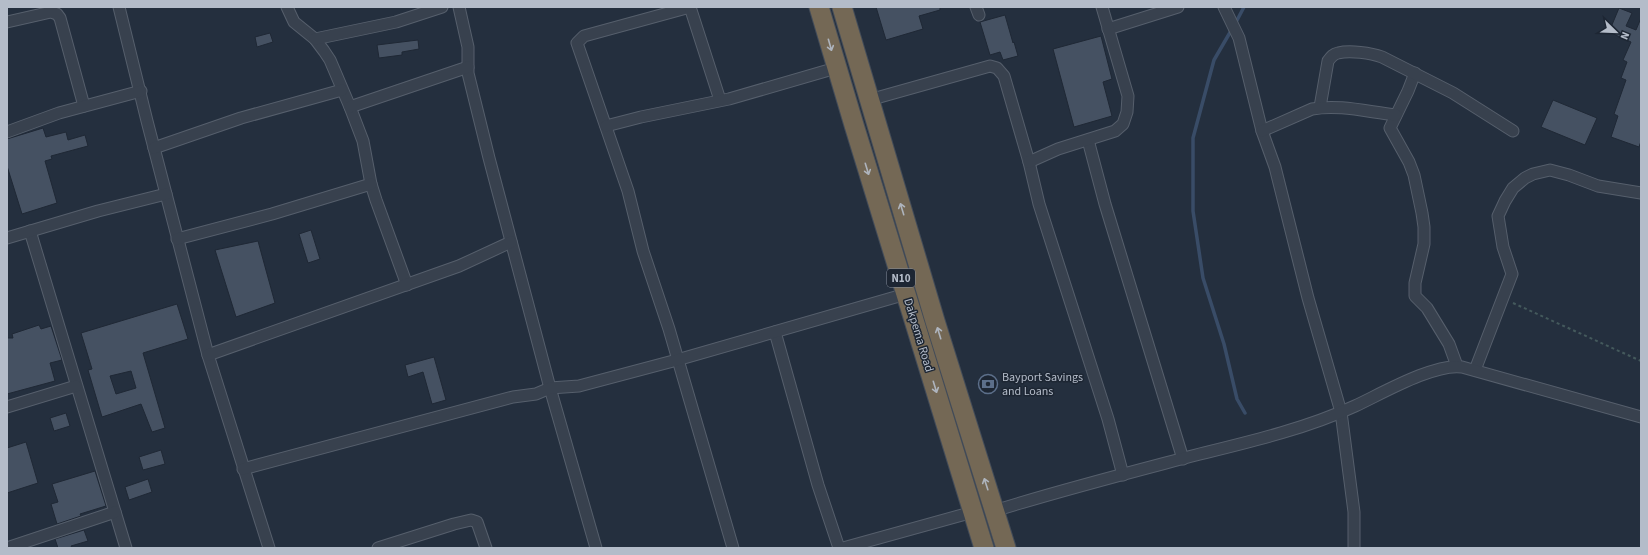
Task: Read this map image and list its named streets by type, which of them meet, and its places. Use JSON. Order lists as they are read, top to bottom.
{
  "streets": {
    "highway": ["N10", "Dakpema Road"]
  },
  "places": {
    "bank": ["Bayport Savings and Loans"]
  },
  "north": "bottom right"
}
